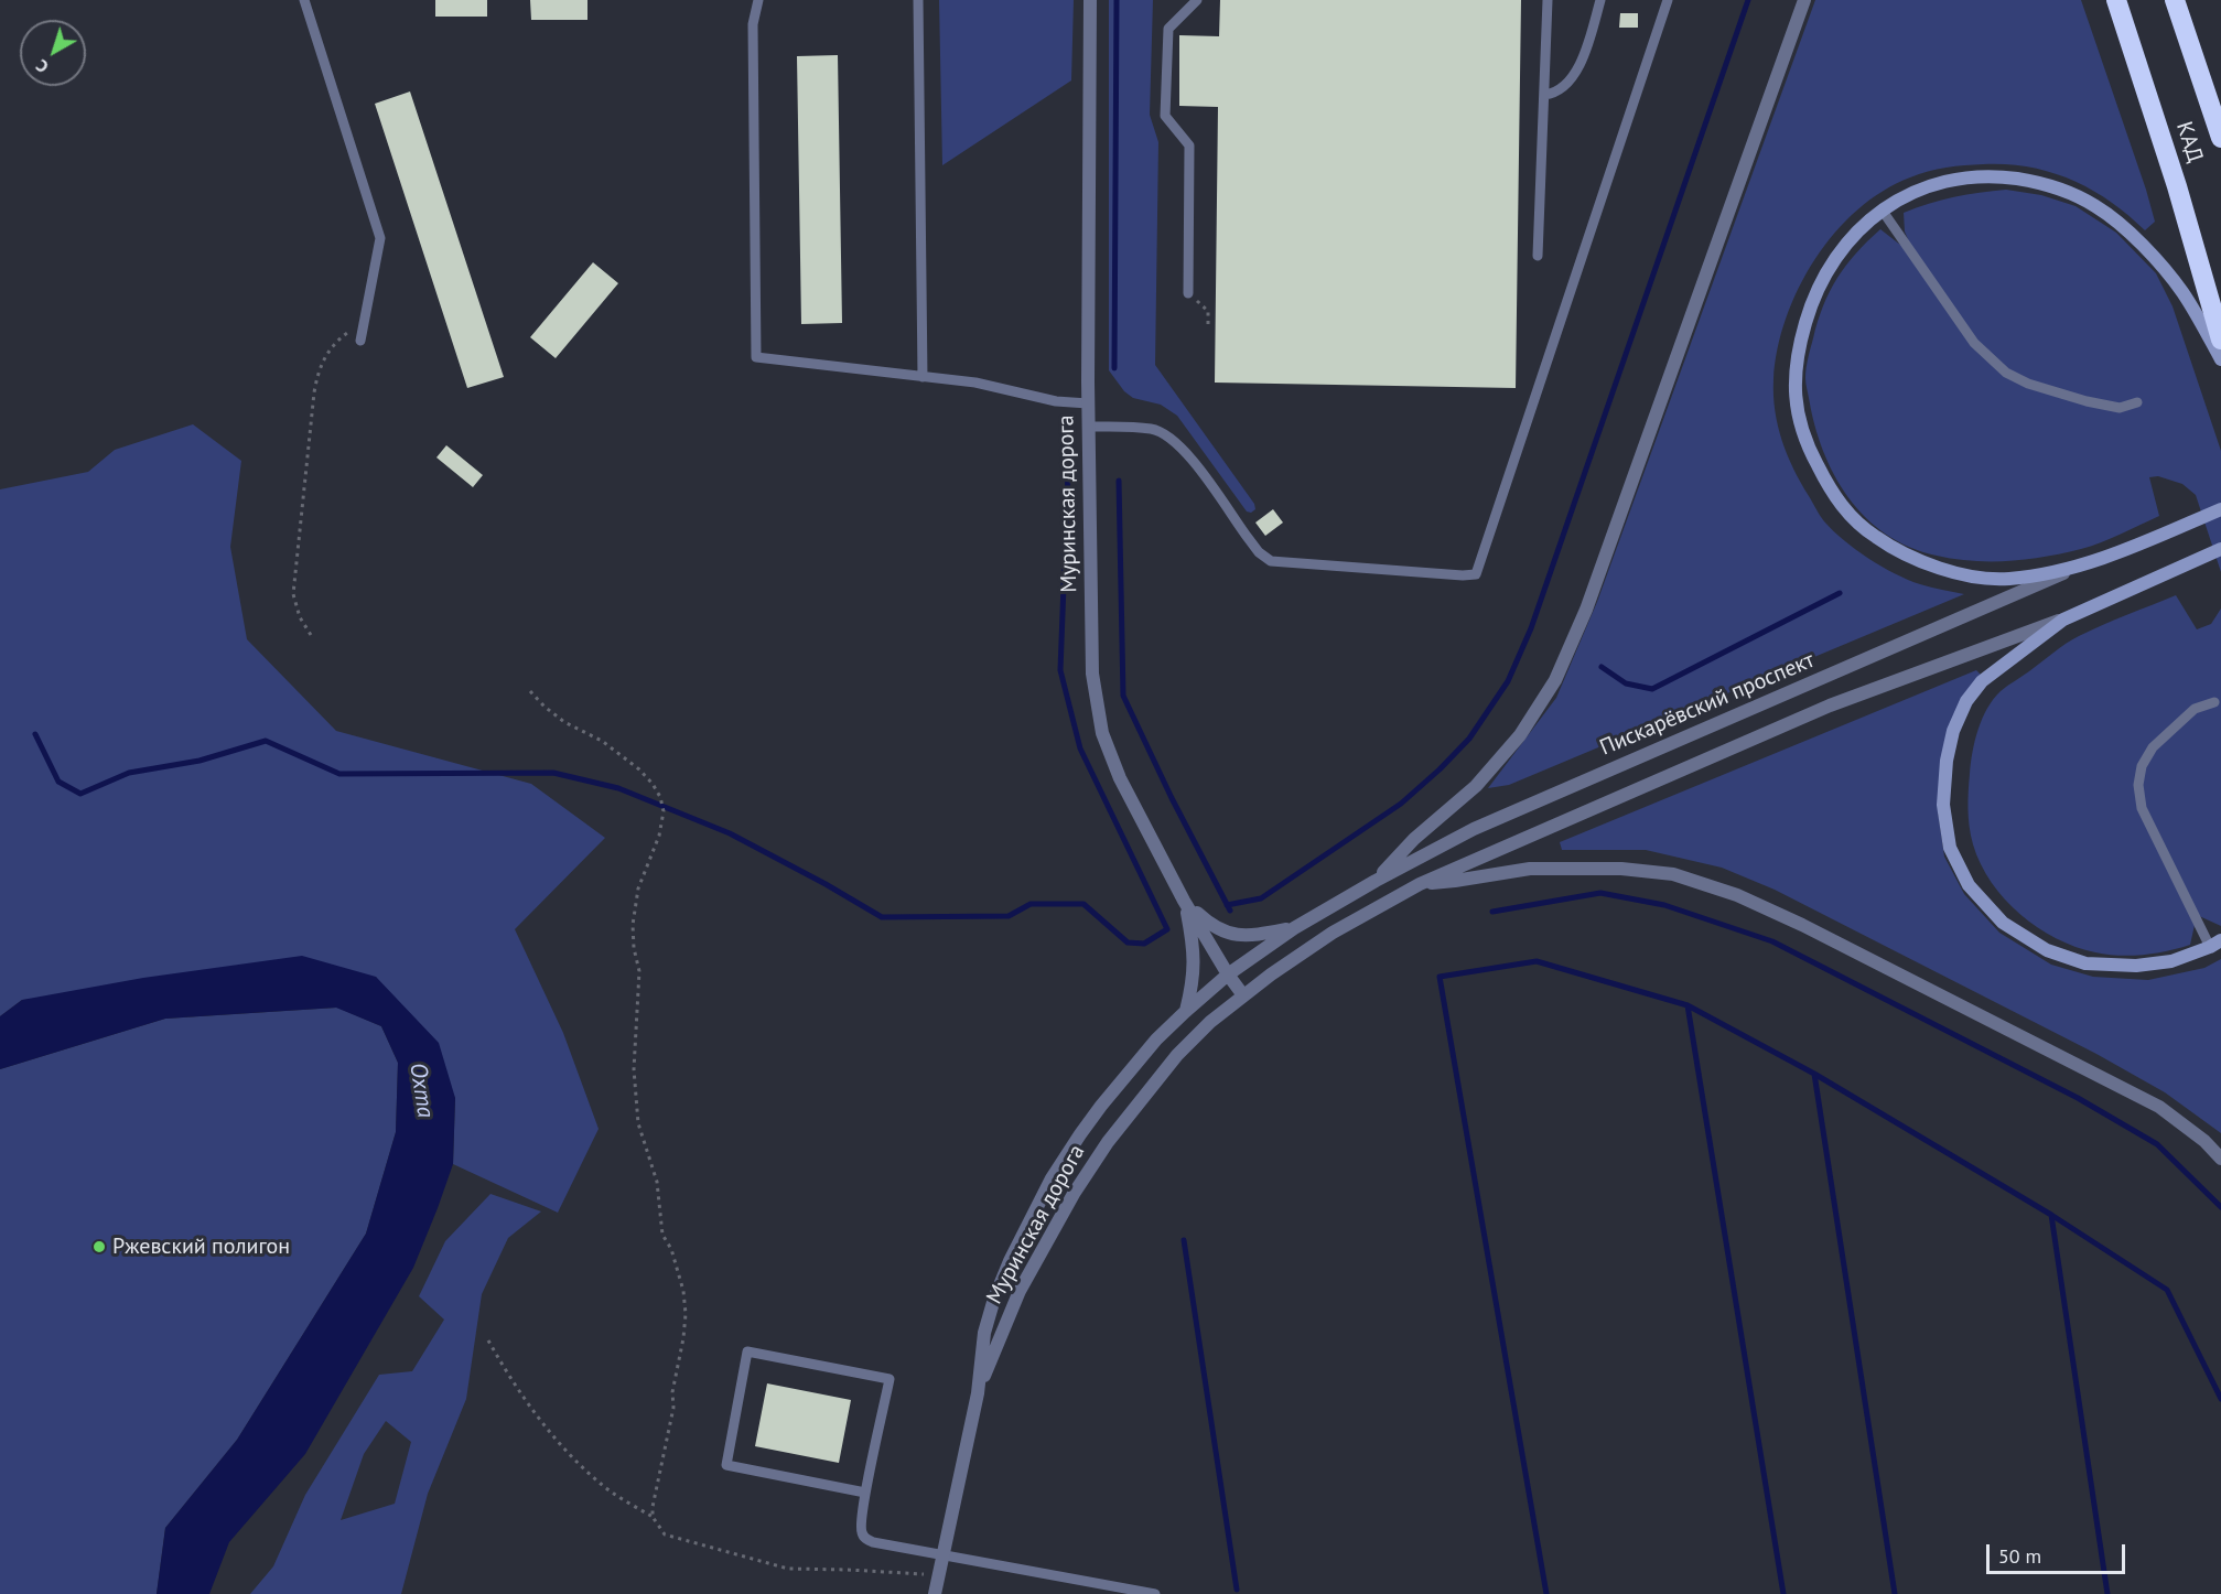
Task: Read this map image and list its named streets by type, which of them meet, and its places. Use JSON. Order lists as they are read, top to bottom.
{
  "streets": {
    "highway": ["КАД"],
    "main road": ["Пискарёвский проспект"],
    "street": ["Муринская дорога"]
  },
  "crossings": [
    ["Муринская дорога", "Пискарёвский проспект"]
  ],
  "water": ["Охта"],
  "places": ["Ржевский полигон"],
  "scale_bar": "50 m",
  "north": "bottom left"
}
